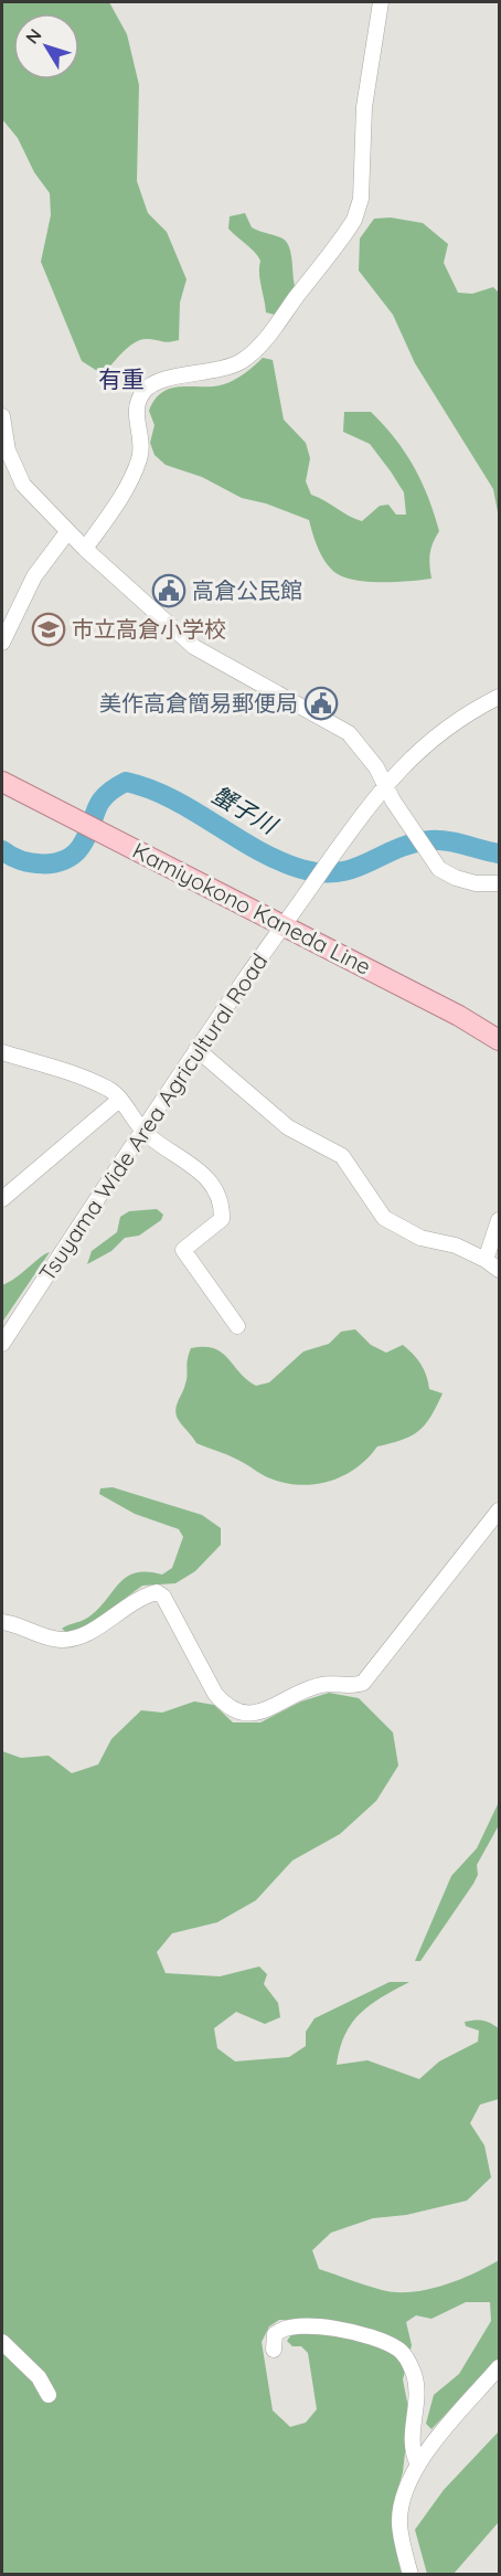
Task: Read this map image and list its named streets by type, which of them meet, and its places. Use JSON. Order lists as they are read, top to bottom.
{
  "streets": {
    "main road": ["Kamiyokono Kaneda Line"],
    "street": ["Tsuyama Wide Area Agricultural Road"]
  },
  "crossings": [
    ["Kamiyokono Kaneda Line", "Tsuyama Wide Area Agricultural Road"]
  ],
  "districts": ["有重"],
  "water": ["蟹子川"],
  "places": {
    "public building": ["高倉公民館", "美作高倉簡易郵便局"],
    "school or university": ["市立高倉小学校"]
  },
  "north": "top left"
}
